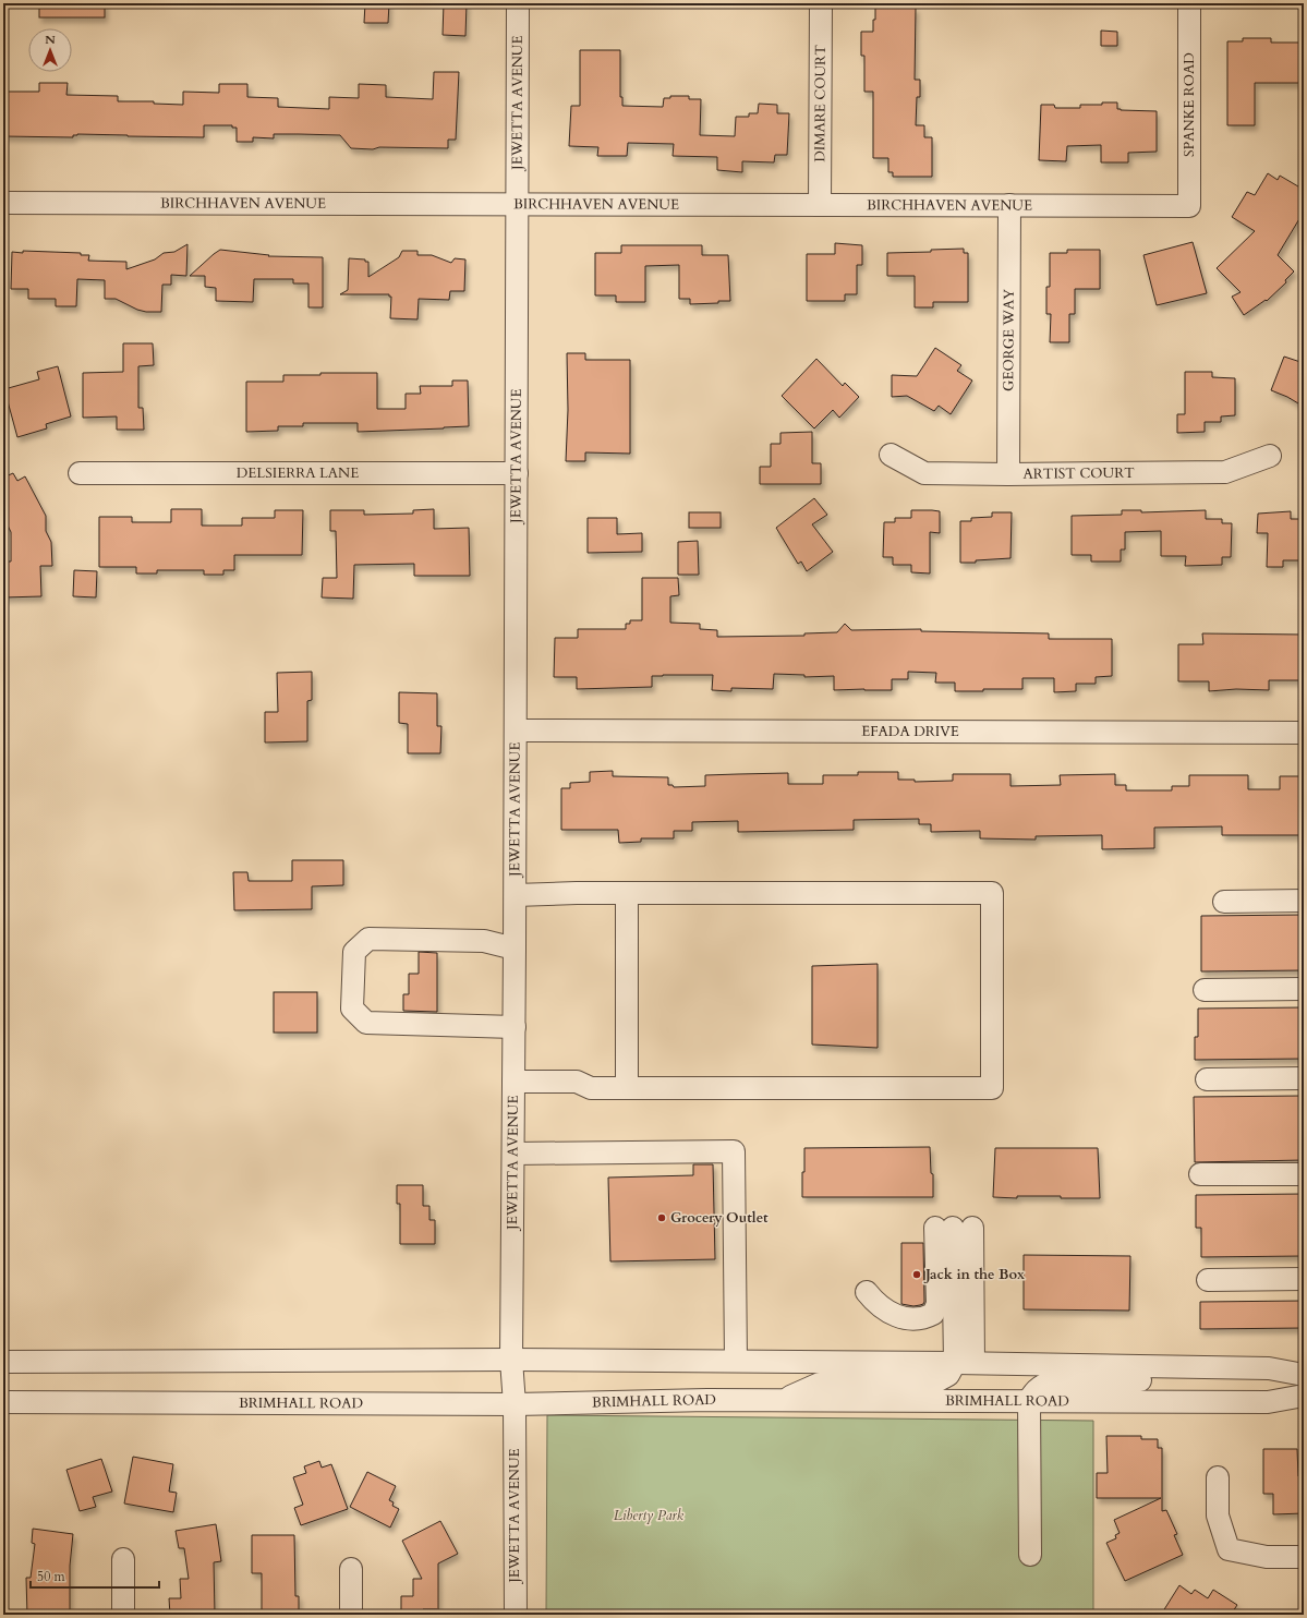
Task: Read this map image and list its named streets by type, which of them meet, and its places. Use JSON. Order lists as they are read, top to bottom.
{
  "streets": {
    "street": [
      "JEWETTA AVENUE",
      "DIMARE COURT",
      "SPANKE ROAD",
      "BIRCHHAVEN AVENUE",
      "GEORGE WAY",
      "DELSIERRA LANE",
      "ARTIST COURT",
      "EFADA DRIVE",
      "BRIMHALL ROAD"
    ]
  },
  "crossings": [
    ["JEWETTA AVENUE", "BIRCHHAVEN AVENUE"],
    ["JEWETTA AVENUE", "DELSIERRA LANE"],
    ["JEWETTA AVENUE", "EFADA DRIVE"],
    ["JEWETTA AVENUE", "BRIMHALL ROAD"],
    ["DIMARE COURT", "BIRCHHAVEN AVENUE"],
    ["SPANKE ROAD", "BIRCHHAVEN AVENUE"],
    ["BIRCHHAVEN AVENUE", "GEORGE WAY"],
    ["GEORGE WAY", "ARTIST COURT"]
  ],
  "parks": ["Liberty Park"],
  "places": ["Grocery Outlet", "Jack in the Box"],
  "scale_bar": "50 m",
  "north": "top"
}
